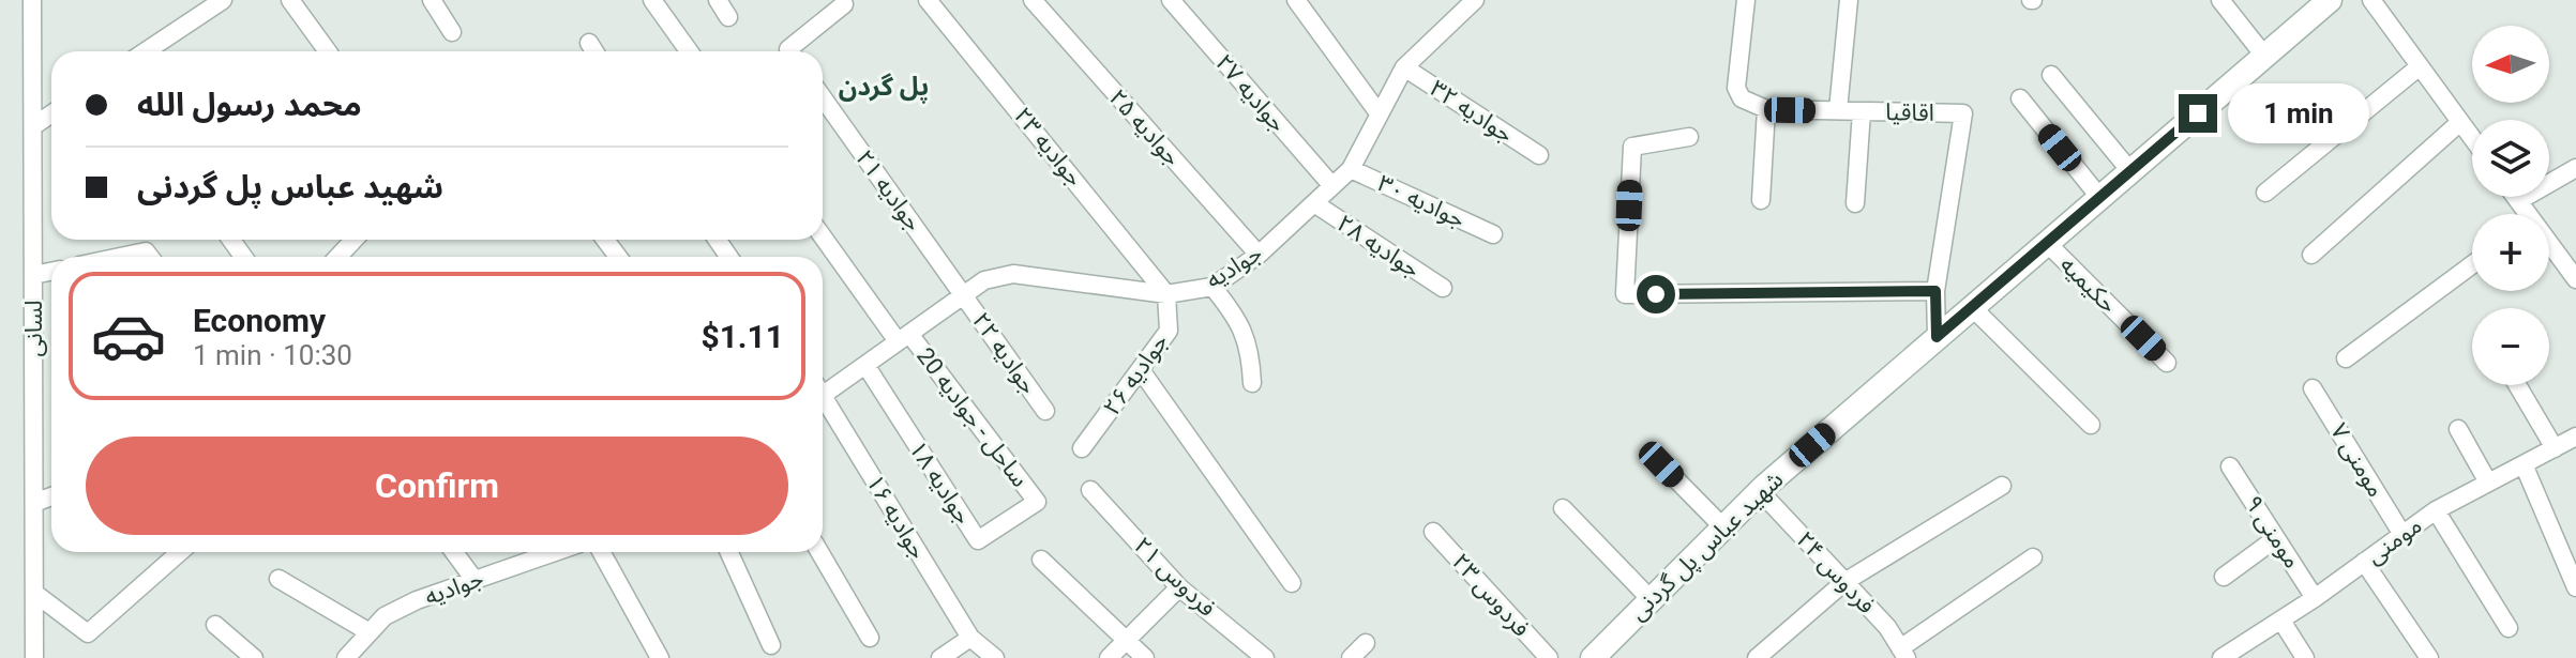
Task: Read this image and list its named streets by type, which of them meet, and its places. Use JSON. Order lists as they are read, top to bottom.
{
  "streets": {
    "street": [
      "جوادیه ۲۷",
      "جوادیه ۳۲",
      "اقاقیا",
      "جوادیه ۲۵",
      "جوادیه ۲۳",
      "جوادیه ۲۱",
      "جوادیه ۳۰",
      "جوادیه ۲۸",
      "جوادیه",
      "حکیمیه",
      "لسانی",
      "جوادیه ۲۲",
      "جوادیه ۲۶",
      "ساحل - جوادیه 20",
      "مومنی ۷",
      "جوادیه ۱۸",
      "جوادیه ۱۶",
      "مومنی ۹",
      "مومنی",
      "شهید عباس پل گردنی",
      "فردوس ۲۴",
      "فردوس ۲۱",
      "فردوس ۲۳"
    ]
  },
  "crossings": [
    ["جوادیه ۲۷", "جوادیه"],
    ["جوادیه ۳۲", "جوادیه"],
    ["جوادیه ۲۵", "جوادیه"],
    ["جوادیه ۲۳", "جوادیه"],
    ["جوادیه ۲۳", "جوادیه ۲۶"],
    ["جوادیه ۲۱", "جوادیه"],
    ["جوادیه ۲۱", "جوادیه ۲۲"],
    ["جوادیه ۳۰", "جوادیه"],
    ["جوادیه ۲۸", "جوادیه"],
    ["جوادیه", "جوادیه ۲۲"],
    ["جوادیه", "جوادیه ۲۶"],
    ["جوادیه", "ساحل - جوادیه 20"],
    ["جوادیه", "جوادیه ۱۸"],
    ["حکیمیه", "شهید عباس پل گردنی"],
    ["ساحل - جوادیه 20", "جوادیه ۱۸"],
    ["مومنی ۷", "مومنی"],
    ["مومنی ۹", "مومنی"],
    ["شهید عباس پل گردنی", "فردوس ۲۴"]
  ],
  "districts": ["پل گردن"],
  "north": "left",
  "page": {
    "map_buttons": ["+", "−"],
    "banner": ["محمد رسول الله", "شهید عباس پل گردنی"],
    "bubble": "1 min",
    "list": [
      {
        "name": "Economy",
        "note": "1 min · 10:30",
        "value": "$1.11"
      }
    ],
    "buttons": "Confirm"
  }
}
